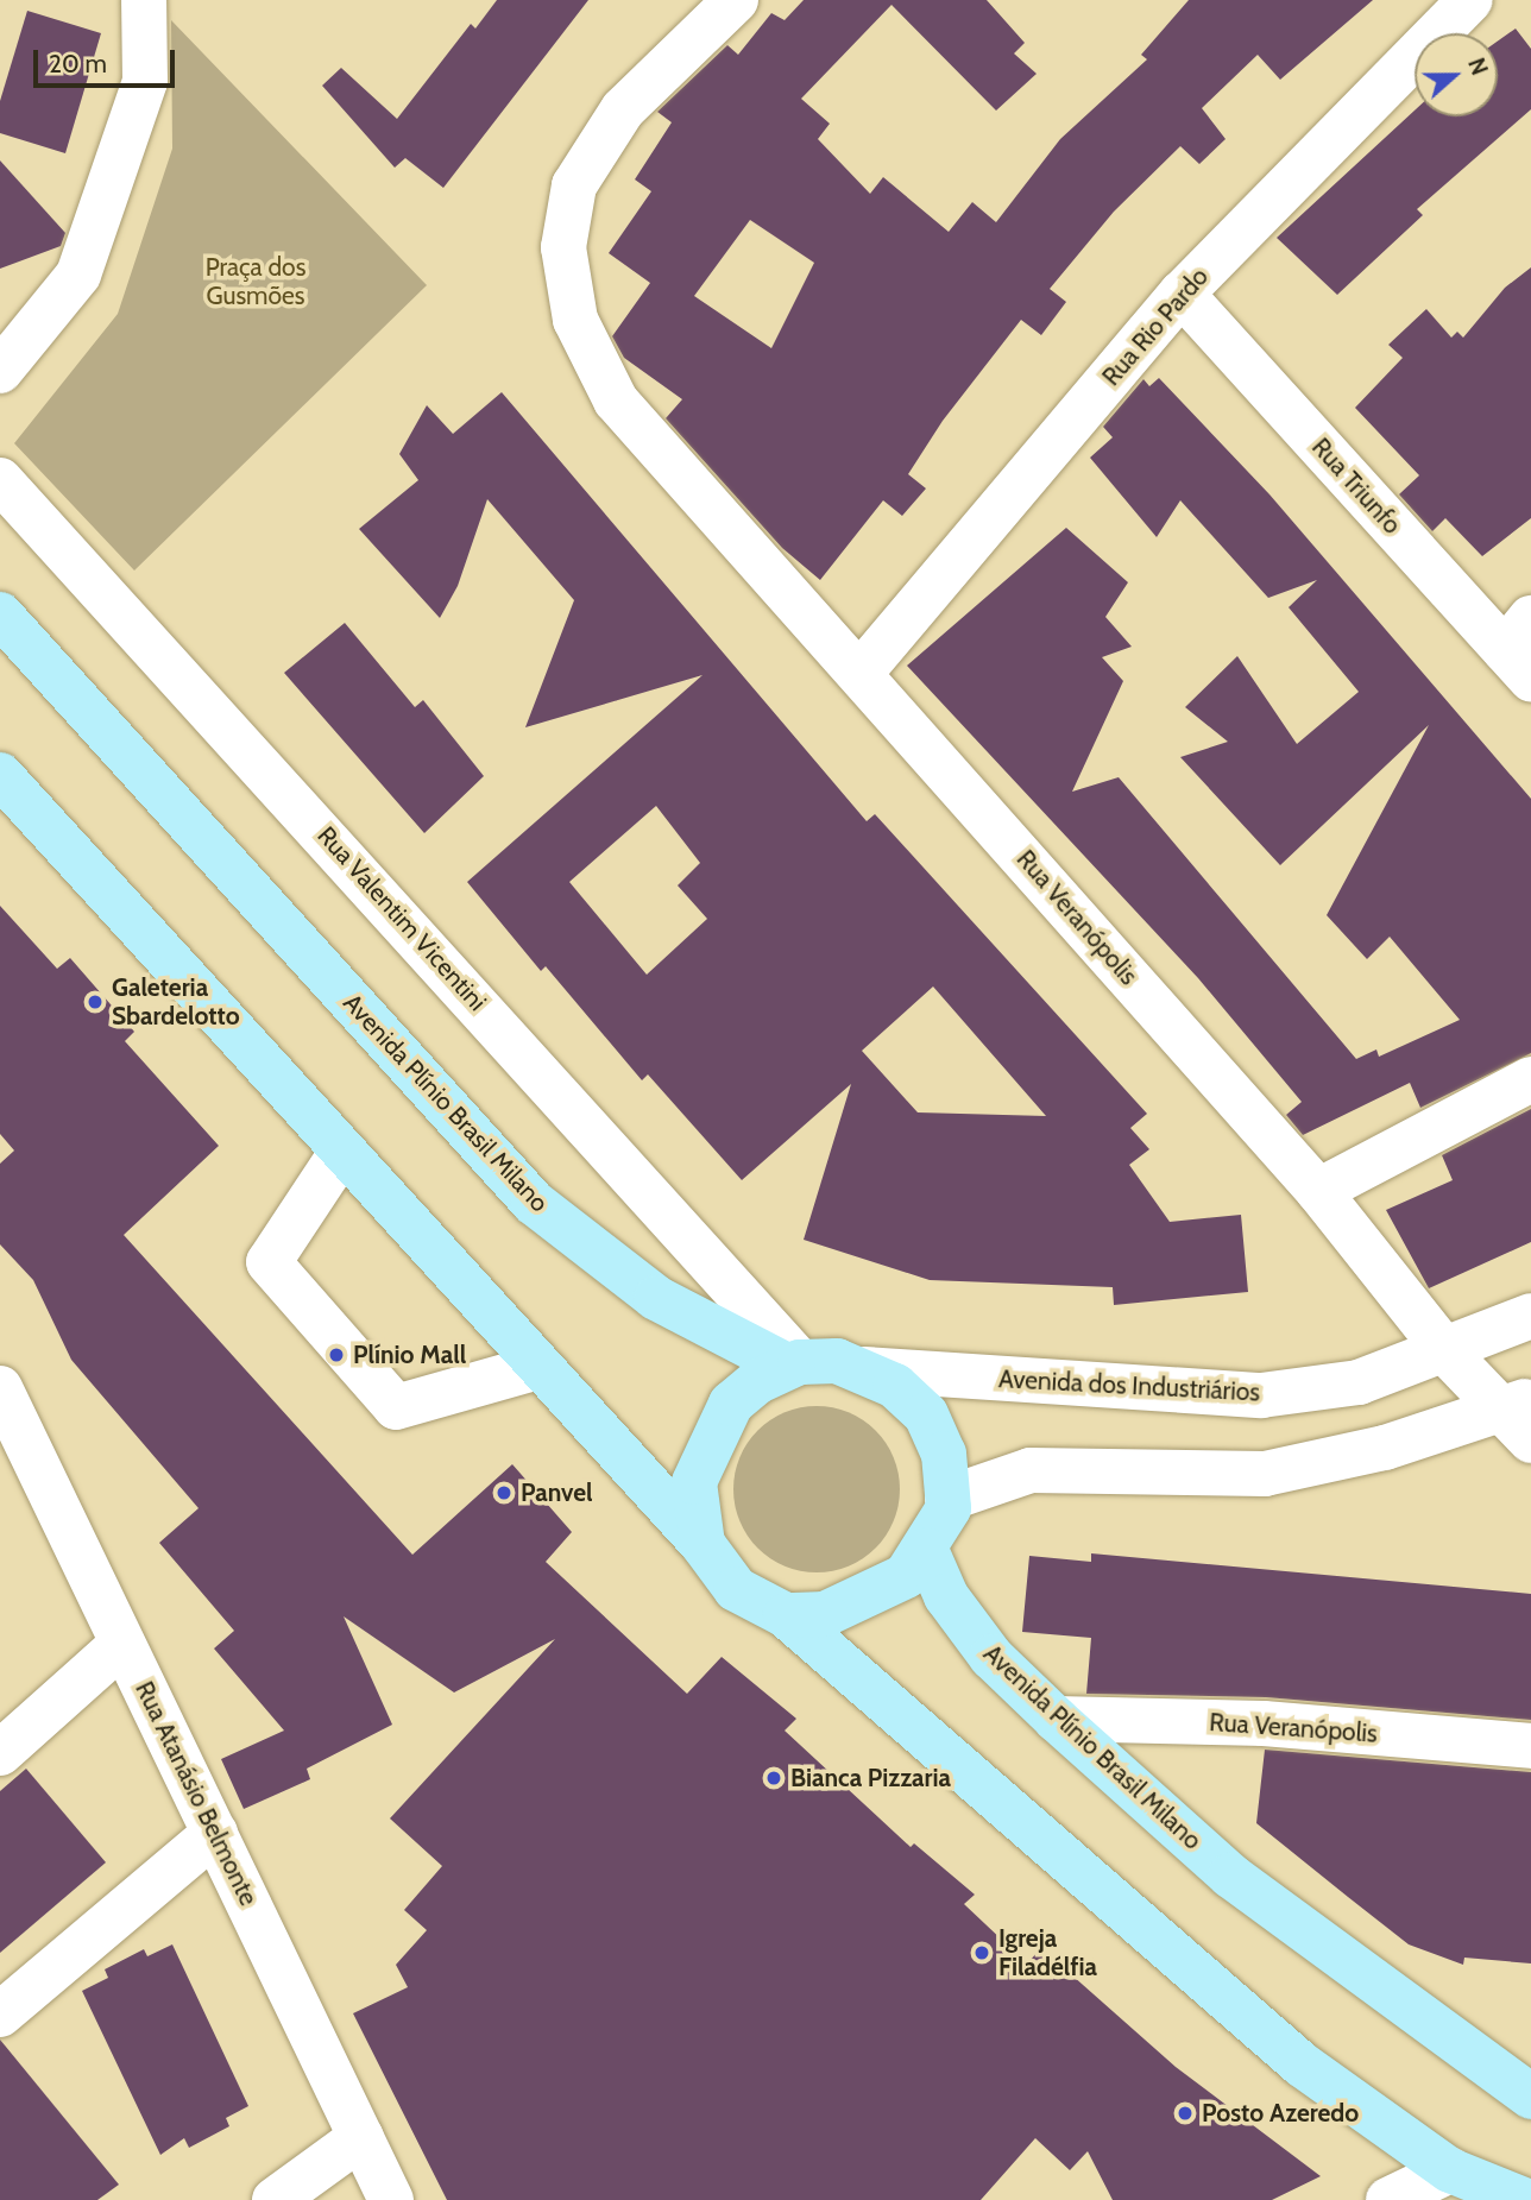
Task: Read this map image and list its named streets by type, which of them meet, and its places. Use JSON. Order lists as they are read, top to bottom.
{
  "streets": {
    "main road": ["Avenida Plínio Brasil Milano"],
    "street": [
      "Rua Rio Pardo",
      "Rua Triunfo",
      "Rua Veranópolis",
      "Rua Valentim Vicentini",
      "Avenida dos Industriários",
      "Rua Atanásio Belmonte"
    ]
  },
  "crossings": [
    ["Rua Rio Pardo", "Rua Triunfo"],
    ["Rua Rio Pardo", "Rua Veranópolis"],
    ["Rua Veranópolis", "Avenida Plínio Brasil Milano"],
    ["Rua Veranópolis", "Avenida dos Industriários"],
    ["Rua Valentim Vicentini", "Avenida Plínio Brasil Milano"],
    ["Rua Valentim Vicentini", "Avenida dos Industriários"],
    ["Avenida Plínio Brasil Milano", "Avenida dos Industriários"]
  ],
  "parks": ["Praça dos Gusmões"],
  "places": [
    "Galeteria Sbardelotto",
    "Plínio Mall",
    "Panvel",
    "Bianca Pizzaria",
    "Igreja Filadélfia",
    "Posto Azeredo"
  ],
  "scale_bar": "20 m",
  "north": "right"
}
